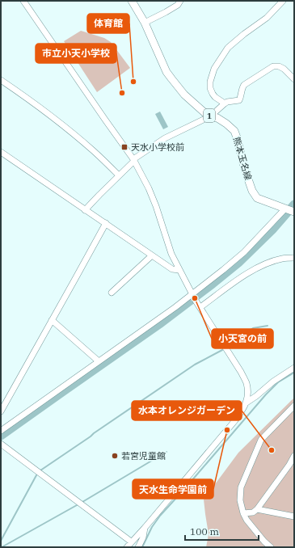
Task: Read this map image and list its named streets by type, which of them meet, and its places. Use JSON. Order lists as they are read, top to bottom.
{
  "streets": {
    "main road": ["1", "熊本玉名線"]
  },
  "places": {
    "other": [
      "体育館",
      "市立小天小学校",
      "小天宮の前",
      "天水生命学園前",
      "水本オレンジガーデン",
      "若宮児童館"
    ],
    "transit": ["天水小学校前"]
  },
  "scale_bar": "100 m"
}
